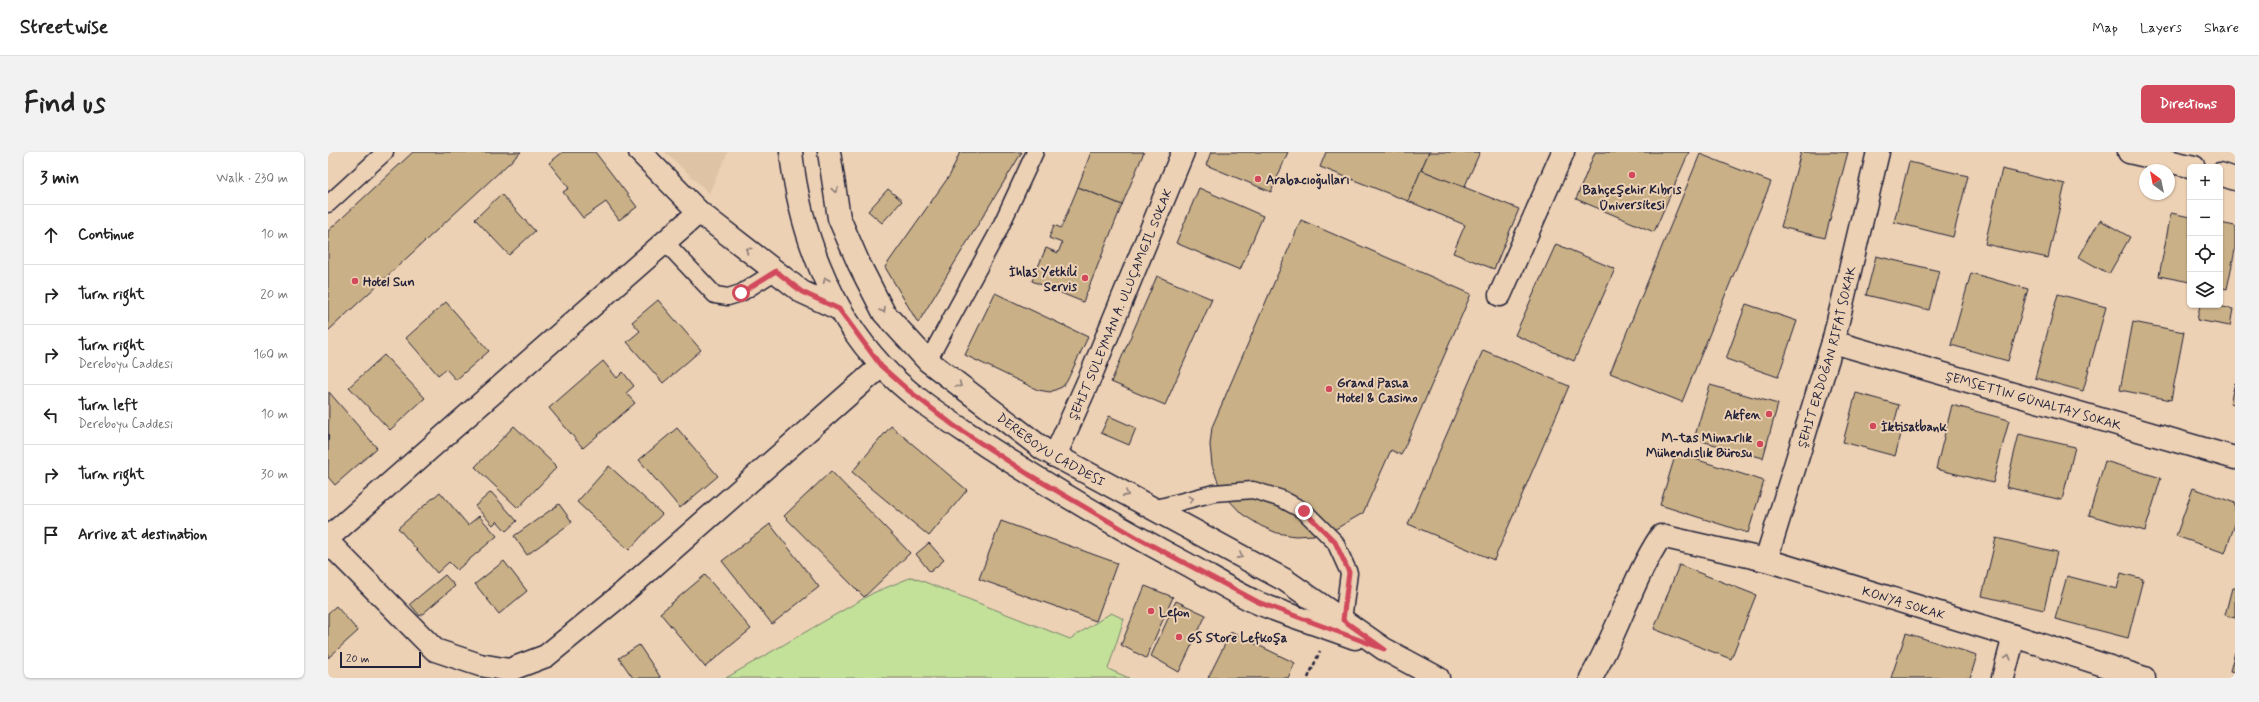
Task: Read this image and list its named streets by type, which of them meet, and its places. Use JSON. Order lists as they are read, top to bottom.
{
  "streets": {
    "street": [
      "ŞEHIT SÜLEYMAN A. ULUÇAMGIL SOKAK",
      "ŞEHIT ERDOĞAN RIFAT SOKAK",
      "ŞEMSETTIN GÜNALTAY SOKAK",
      "DEREBOYU CADDESI",
      "KONYA SOKAK"
    ]
  },
  "crossings": [
    ["ŞEHIT SÜLEYMAN A. ULUÇAMGIL SOKAK", "DEREBOYU CADDESI"],
    ["ŞEHIT ERDOĞAN RIFAT SOKAK", "ŞEMSETTIN GÜNALTAY SOKAK"],
    ["ŞEHIT ERDOĞAN RIFAT SOKAK", "KONYA SOKAK"]
  ],
  "places": [
    "Bahçeşehir Kıbrıs Üniversitesi",
    "Arabacıoğulları",
    "İhlas Yetkili Servis",
    "Hotel Sun",
    "Grand Pasha Hotel & Casino",
    "Akfen",
    "İktisatbank",
    "M-tas Mimarlık Mühendıslık Bürosu",
    "Lefon",
    "GS Store Lefkoşa"
  ],
  "scale_bar": "20 m",
  "north": "top left",
  "page": {
    "header": "Streetwise",
    "nav": ["Map", "Layers", "Share"],
    "buttons": "Directions",
    "title": "Find us",
    "heading": ["3 min", "Walk · 230 m"],
    "map_buttons": ["+", "−"],
    "list": [
      ["Continue", "10 m"],
      ["Turn right", "20 m"],
      ["Turn right", "Dereboyu Caddesi", "160 m"],
      ["Turn left", "Dereboyu Caddesi", "10 m"],
      ["Turn right", "30 m"],
      "Arrive at destination"
    ],
    "scale": "20 m"
  }
}
